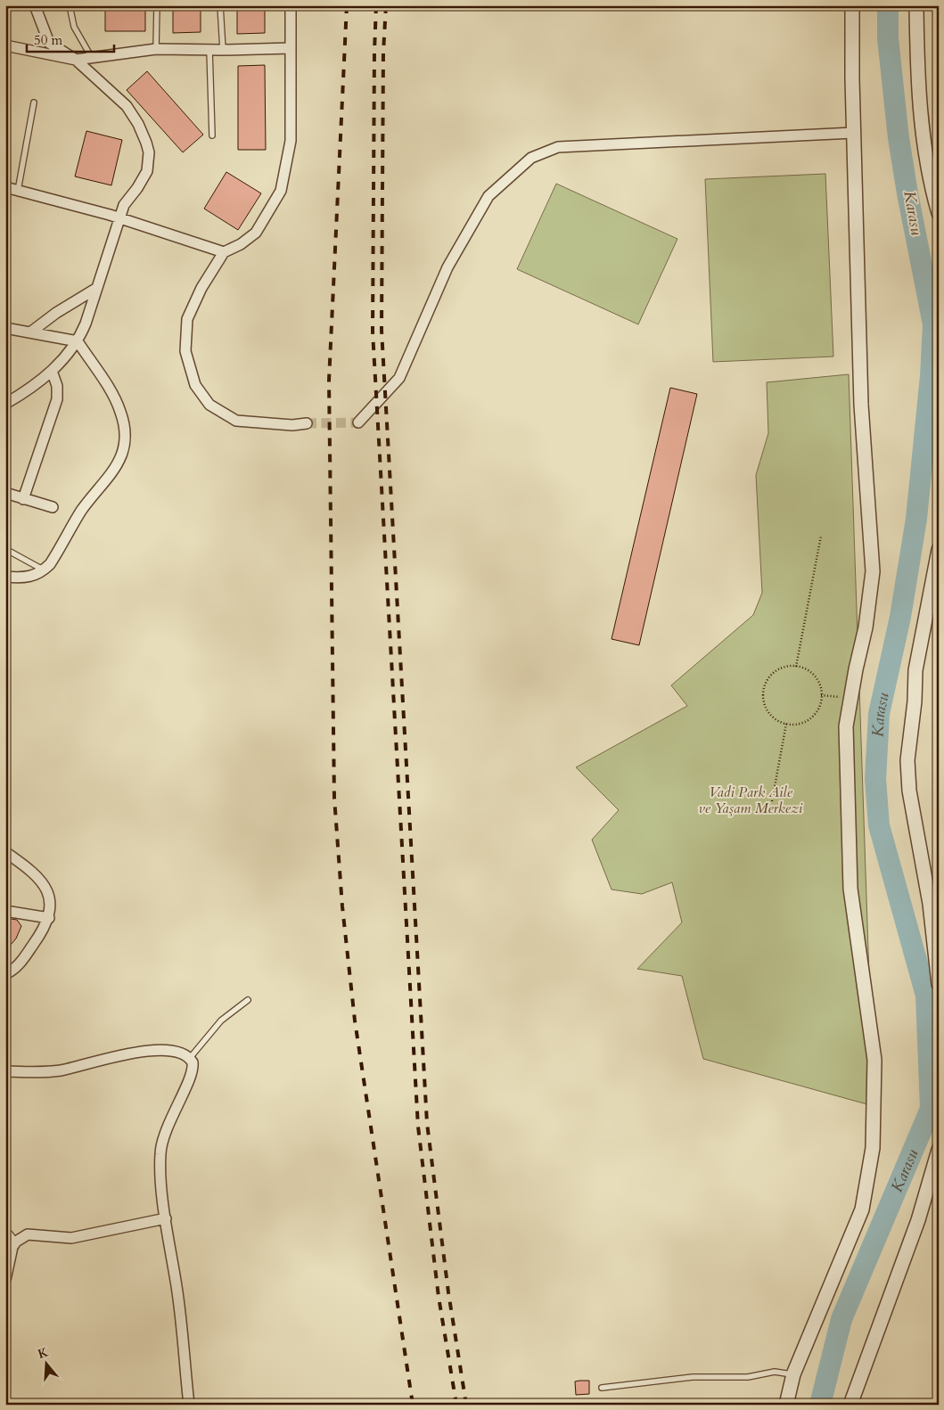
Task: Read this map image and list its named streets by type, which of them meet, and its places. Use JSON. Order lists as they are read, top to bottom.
{
  "water": ["Karasu"],
  "parks": ["Vadi Park Aile ve Yaşam Merkezi"],
  "scale_bar": "50 m",
  "north": "top"
}
